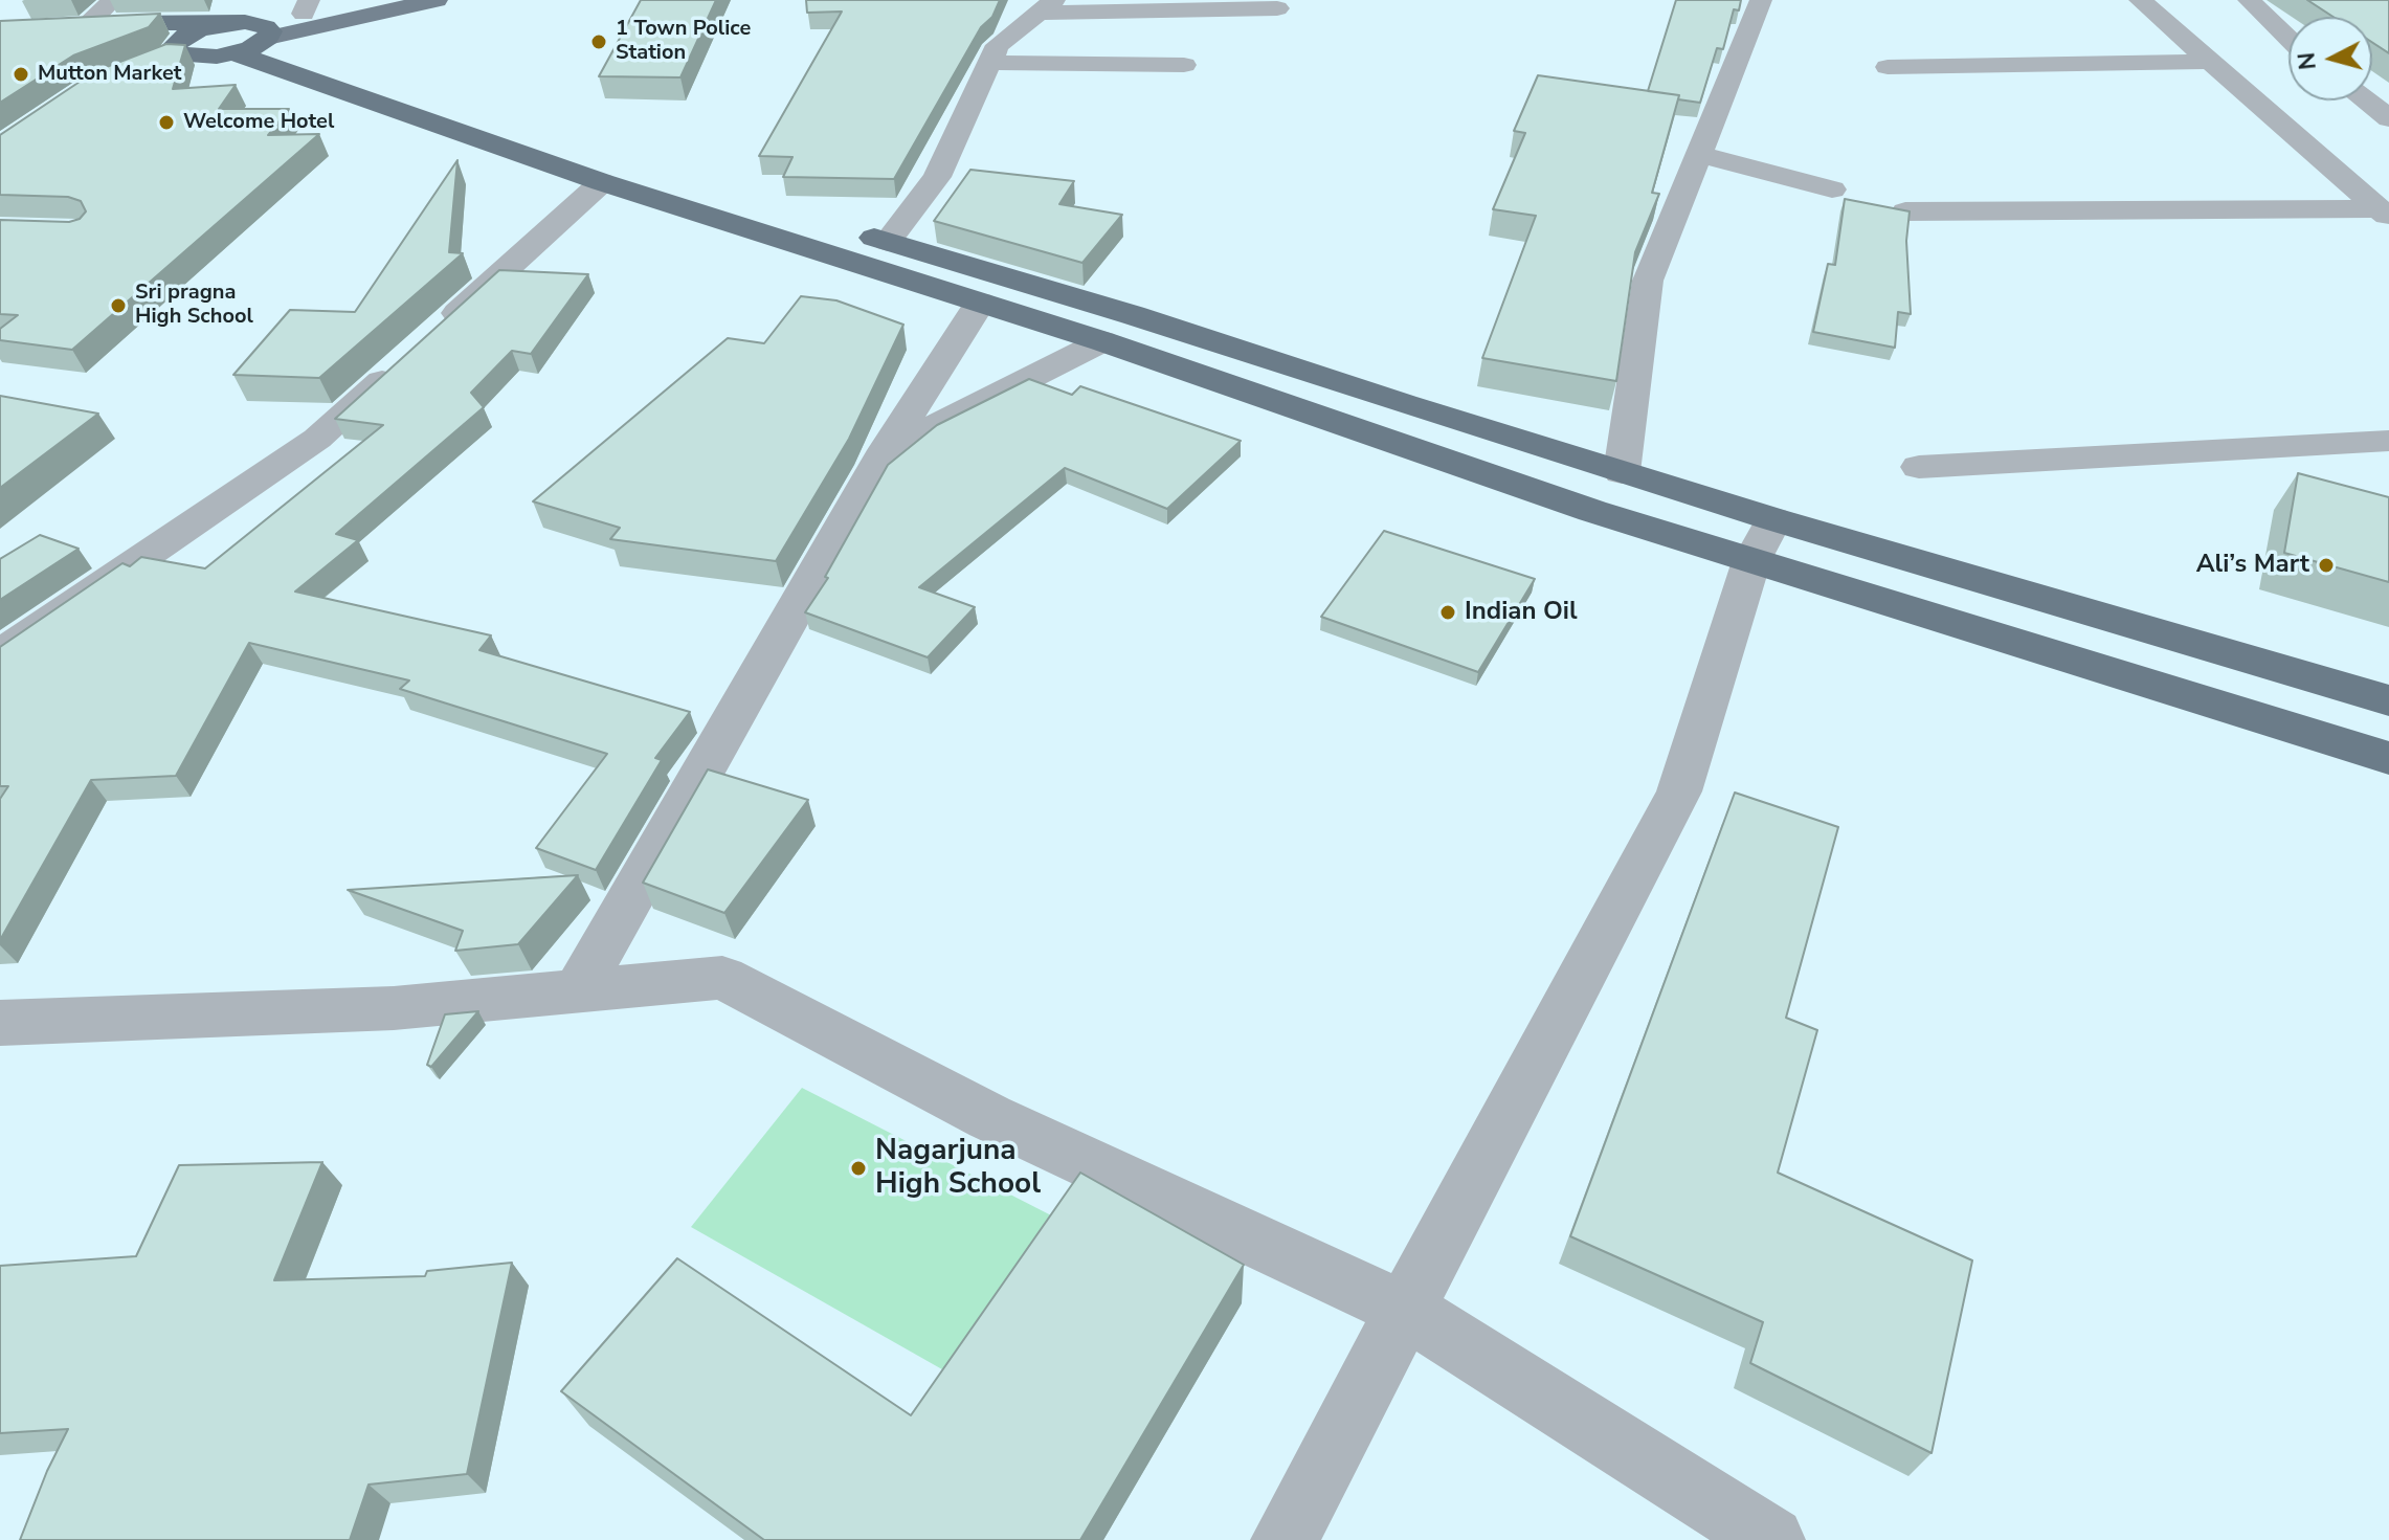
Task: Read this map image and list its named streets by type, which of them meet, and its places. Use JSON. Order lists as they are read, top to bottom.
{
  "places": [
    "1 Town Police Station",
    "Mutton Market",
    "Welcome Hotel",
    "Sri pragna High School",
    "Ali’s Mart",
    "Indian Oil",
    "Nagarjuna High School"
  ],
  "north": "left"
}
